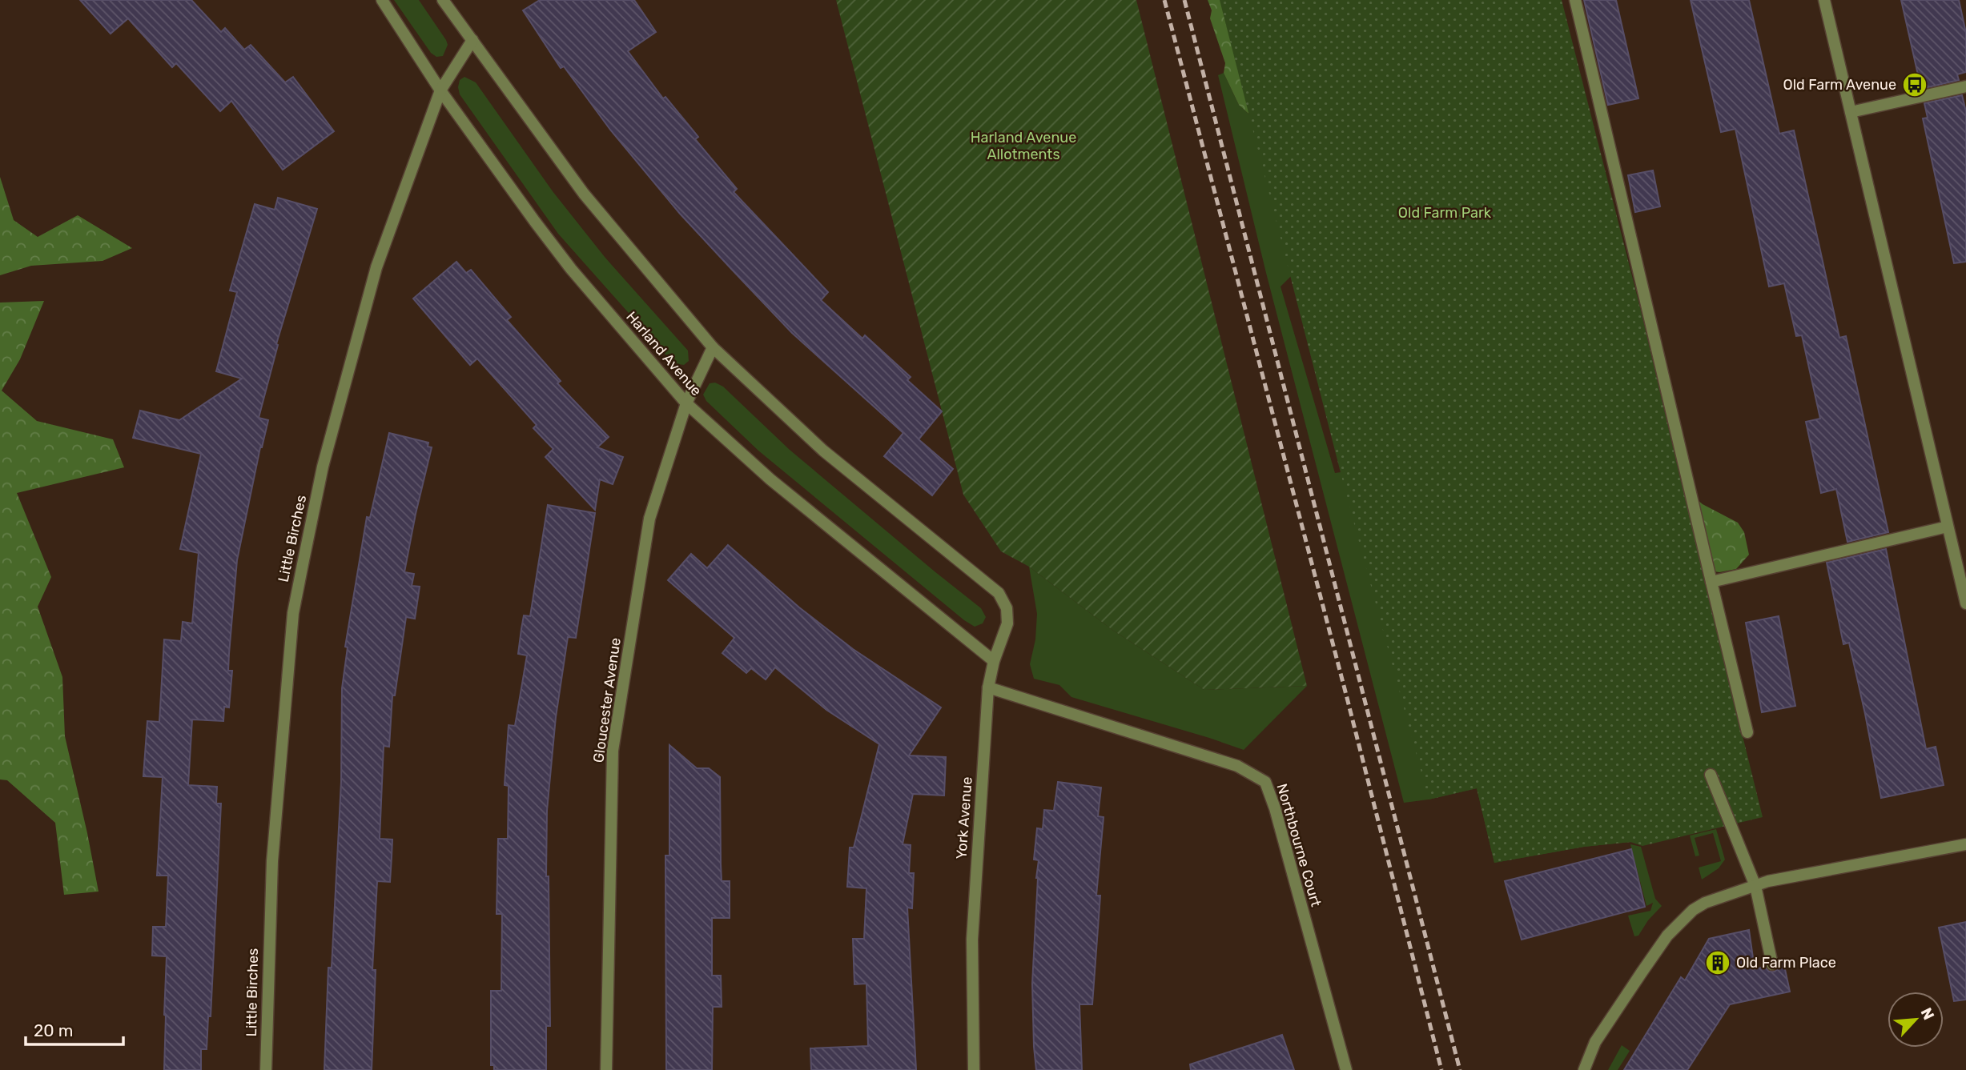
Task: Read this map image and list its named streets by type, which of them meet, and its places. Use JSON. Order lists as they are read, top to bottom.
{
  "streets": {
    "street": [
      "Harland Avenue",
      "Little Birches",
      "Gloucester Avenue",
      "York Avenue",
      "Northbourne Court"
    ]
  },
  "crossings": [
    ["Harland Avenue", "Little Birches"],
    ["Harland Avenue", "Gloucester Avenue"],
    ["Harland Avenue", "York Avenue"],
    ["Gloucester Avenue", "York Avenue"],
    ["York Avenue", "Northbourne Court"]
  ],
  "parks": ["Harland Avenue Allotments", "Old Farm Park"],
  "places": {
    "bus stop": ["Old Farm Avenue"],
    "building": ["Old Farm Place"]
  },
  "scale_bar": "20 m",
  "north": "top right"
}
